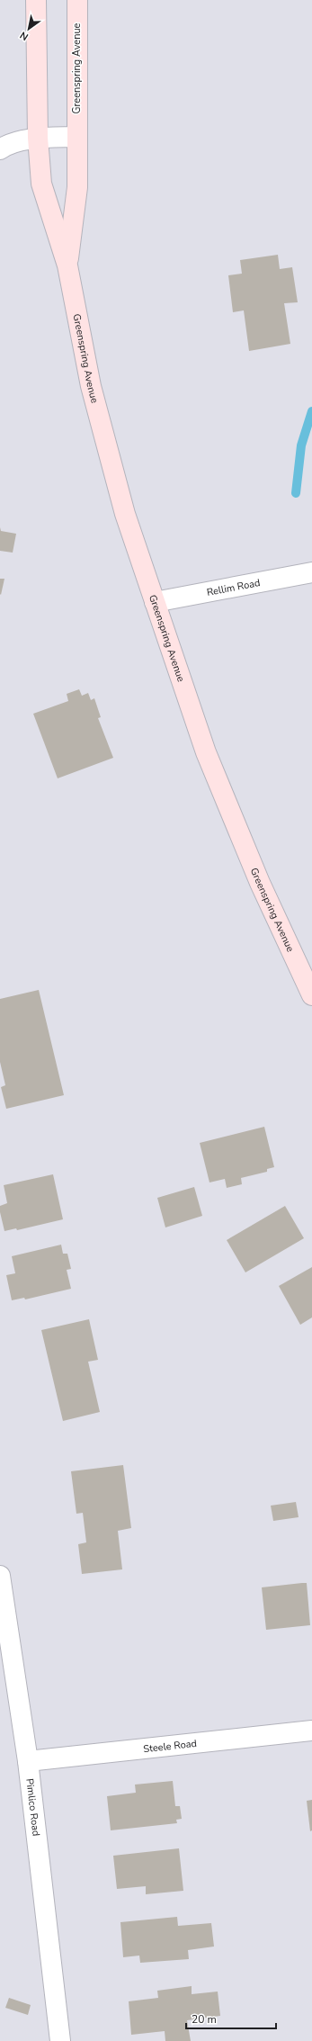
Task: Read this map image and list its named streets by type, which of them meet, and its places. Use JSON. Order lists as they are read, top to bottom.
{
  "streets": {
    "main road": ["Greenspring Avenue"],
    "street": ["Rellim Road", "Steele Road", "Pimlico Road"]
  },
  "crossings": [
    ["Greenspring Avenue", "Rellim Road"],
    ["Steele Road", "Pimlico Road"]
  ],
  "scale_bar": "20 m",
  "north": "bottom left"
}
